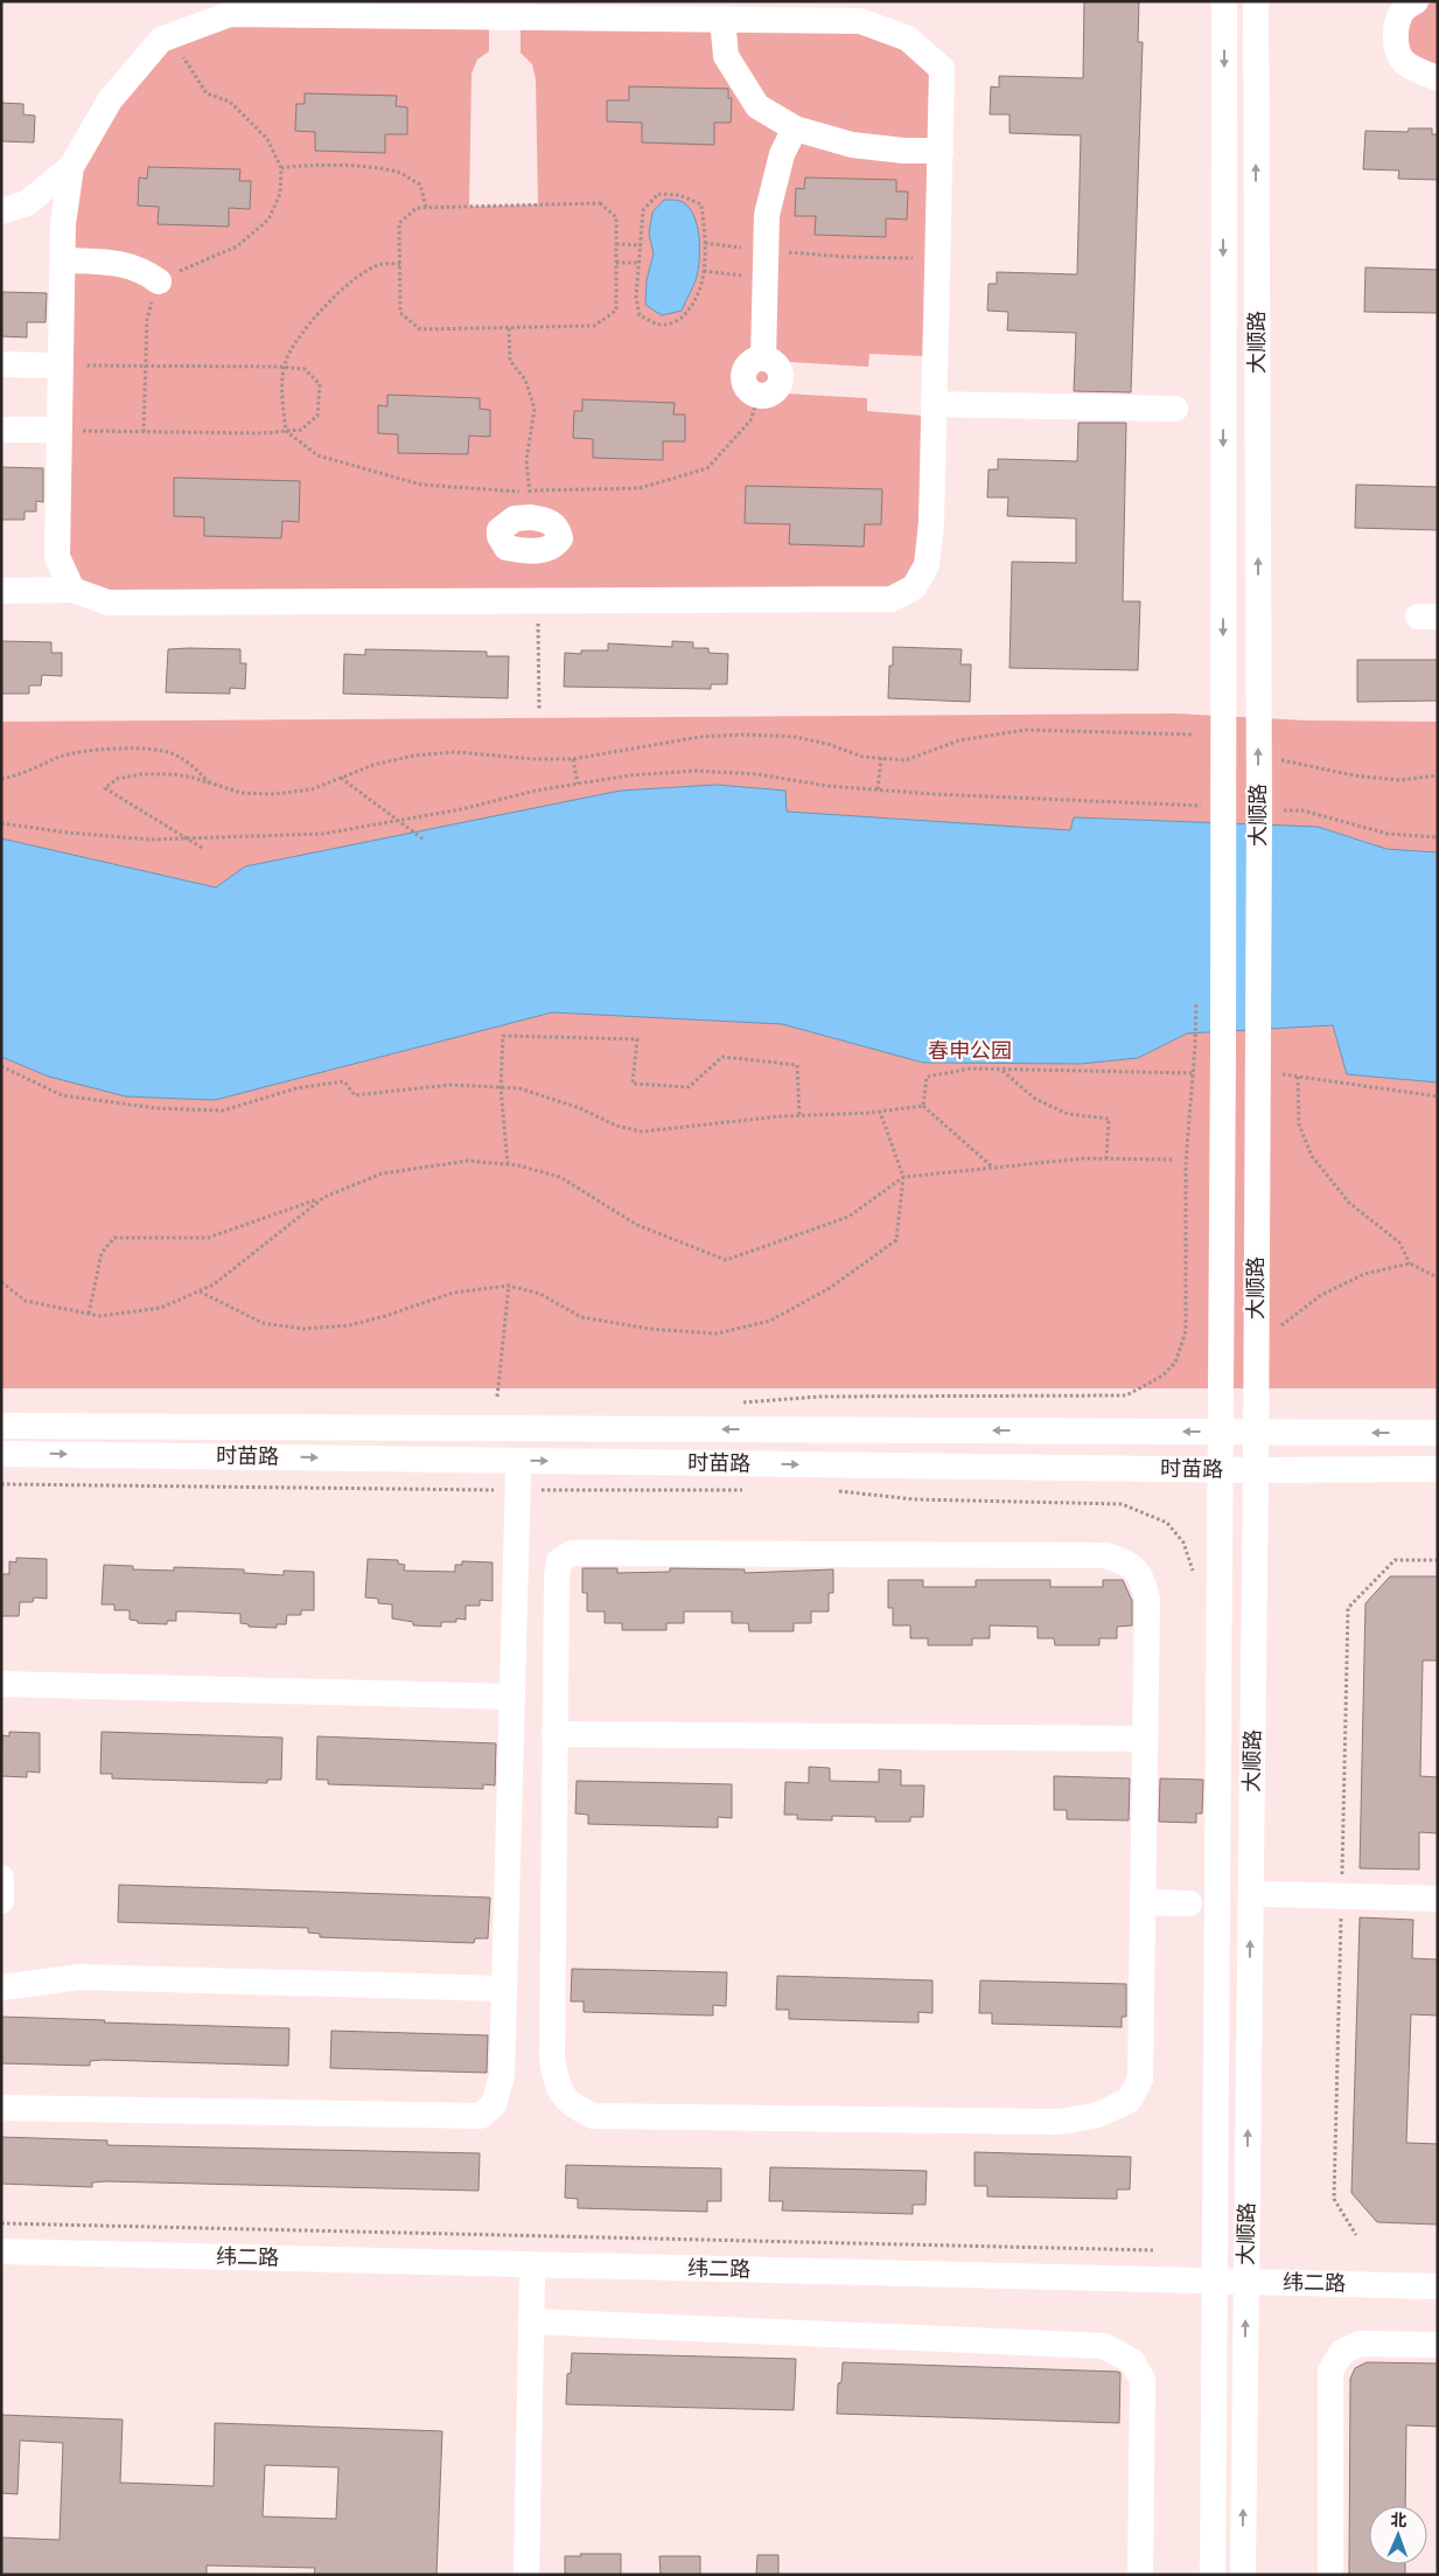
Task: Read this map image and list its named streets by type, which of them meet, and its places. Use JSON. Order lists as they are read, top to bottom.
{
  "streets": {
    "street": ["大顺路", "时苗路", "纬二路"]
  },
  "crossings": [
    ["大顺路", "时苗路"],
    ["大顺路", "纬二路"]
  ],
  "parks": ["春申公园"],
  "north": "top"
}
